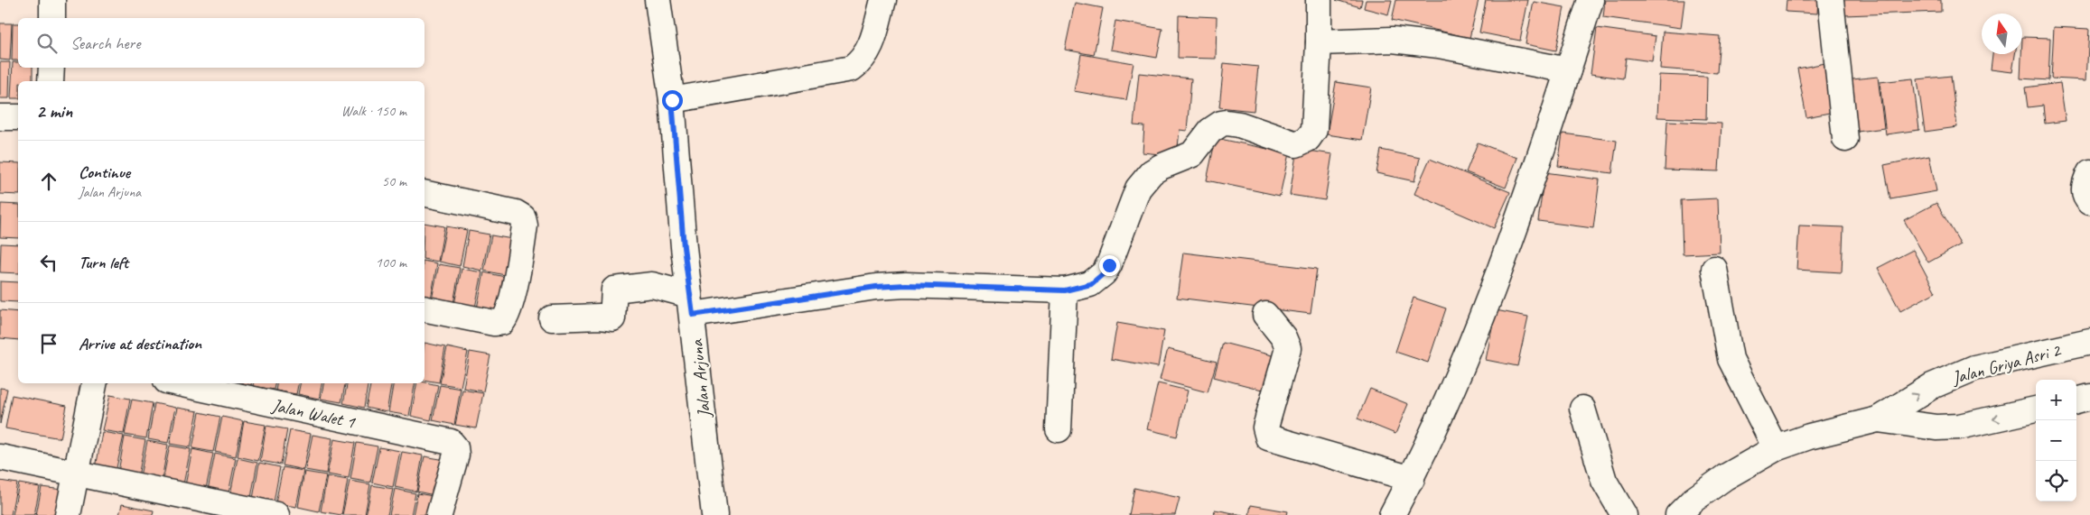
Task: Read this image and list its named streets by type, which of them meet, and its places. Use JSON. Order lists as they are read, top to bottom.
{
  "streets": {
    "street": ["Jalan Griya Asri 2", "Jalan Arjuna", "Jalan Walet 1"]
  },
  "north": "top",
  "page": {
    "search": "Search here",
    "heading": ["2 min", "Walk · 150 m"],
    "list": [
      ["Continue", "Jalan Arjuna", "50 m"],
      ["Turn left", "100 m"],
      "Arrive at destination"
    ],
    "map_buttons": ["+", "−"]
  }
}
